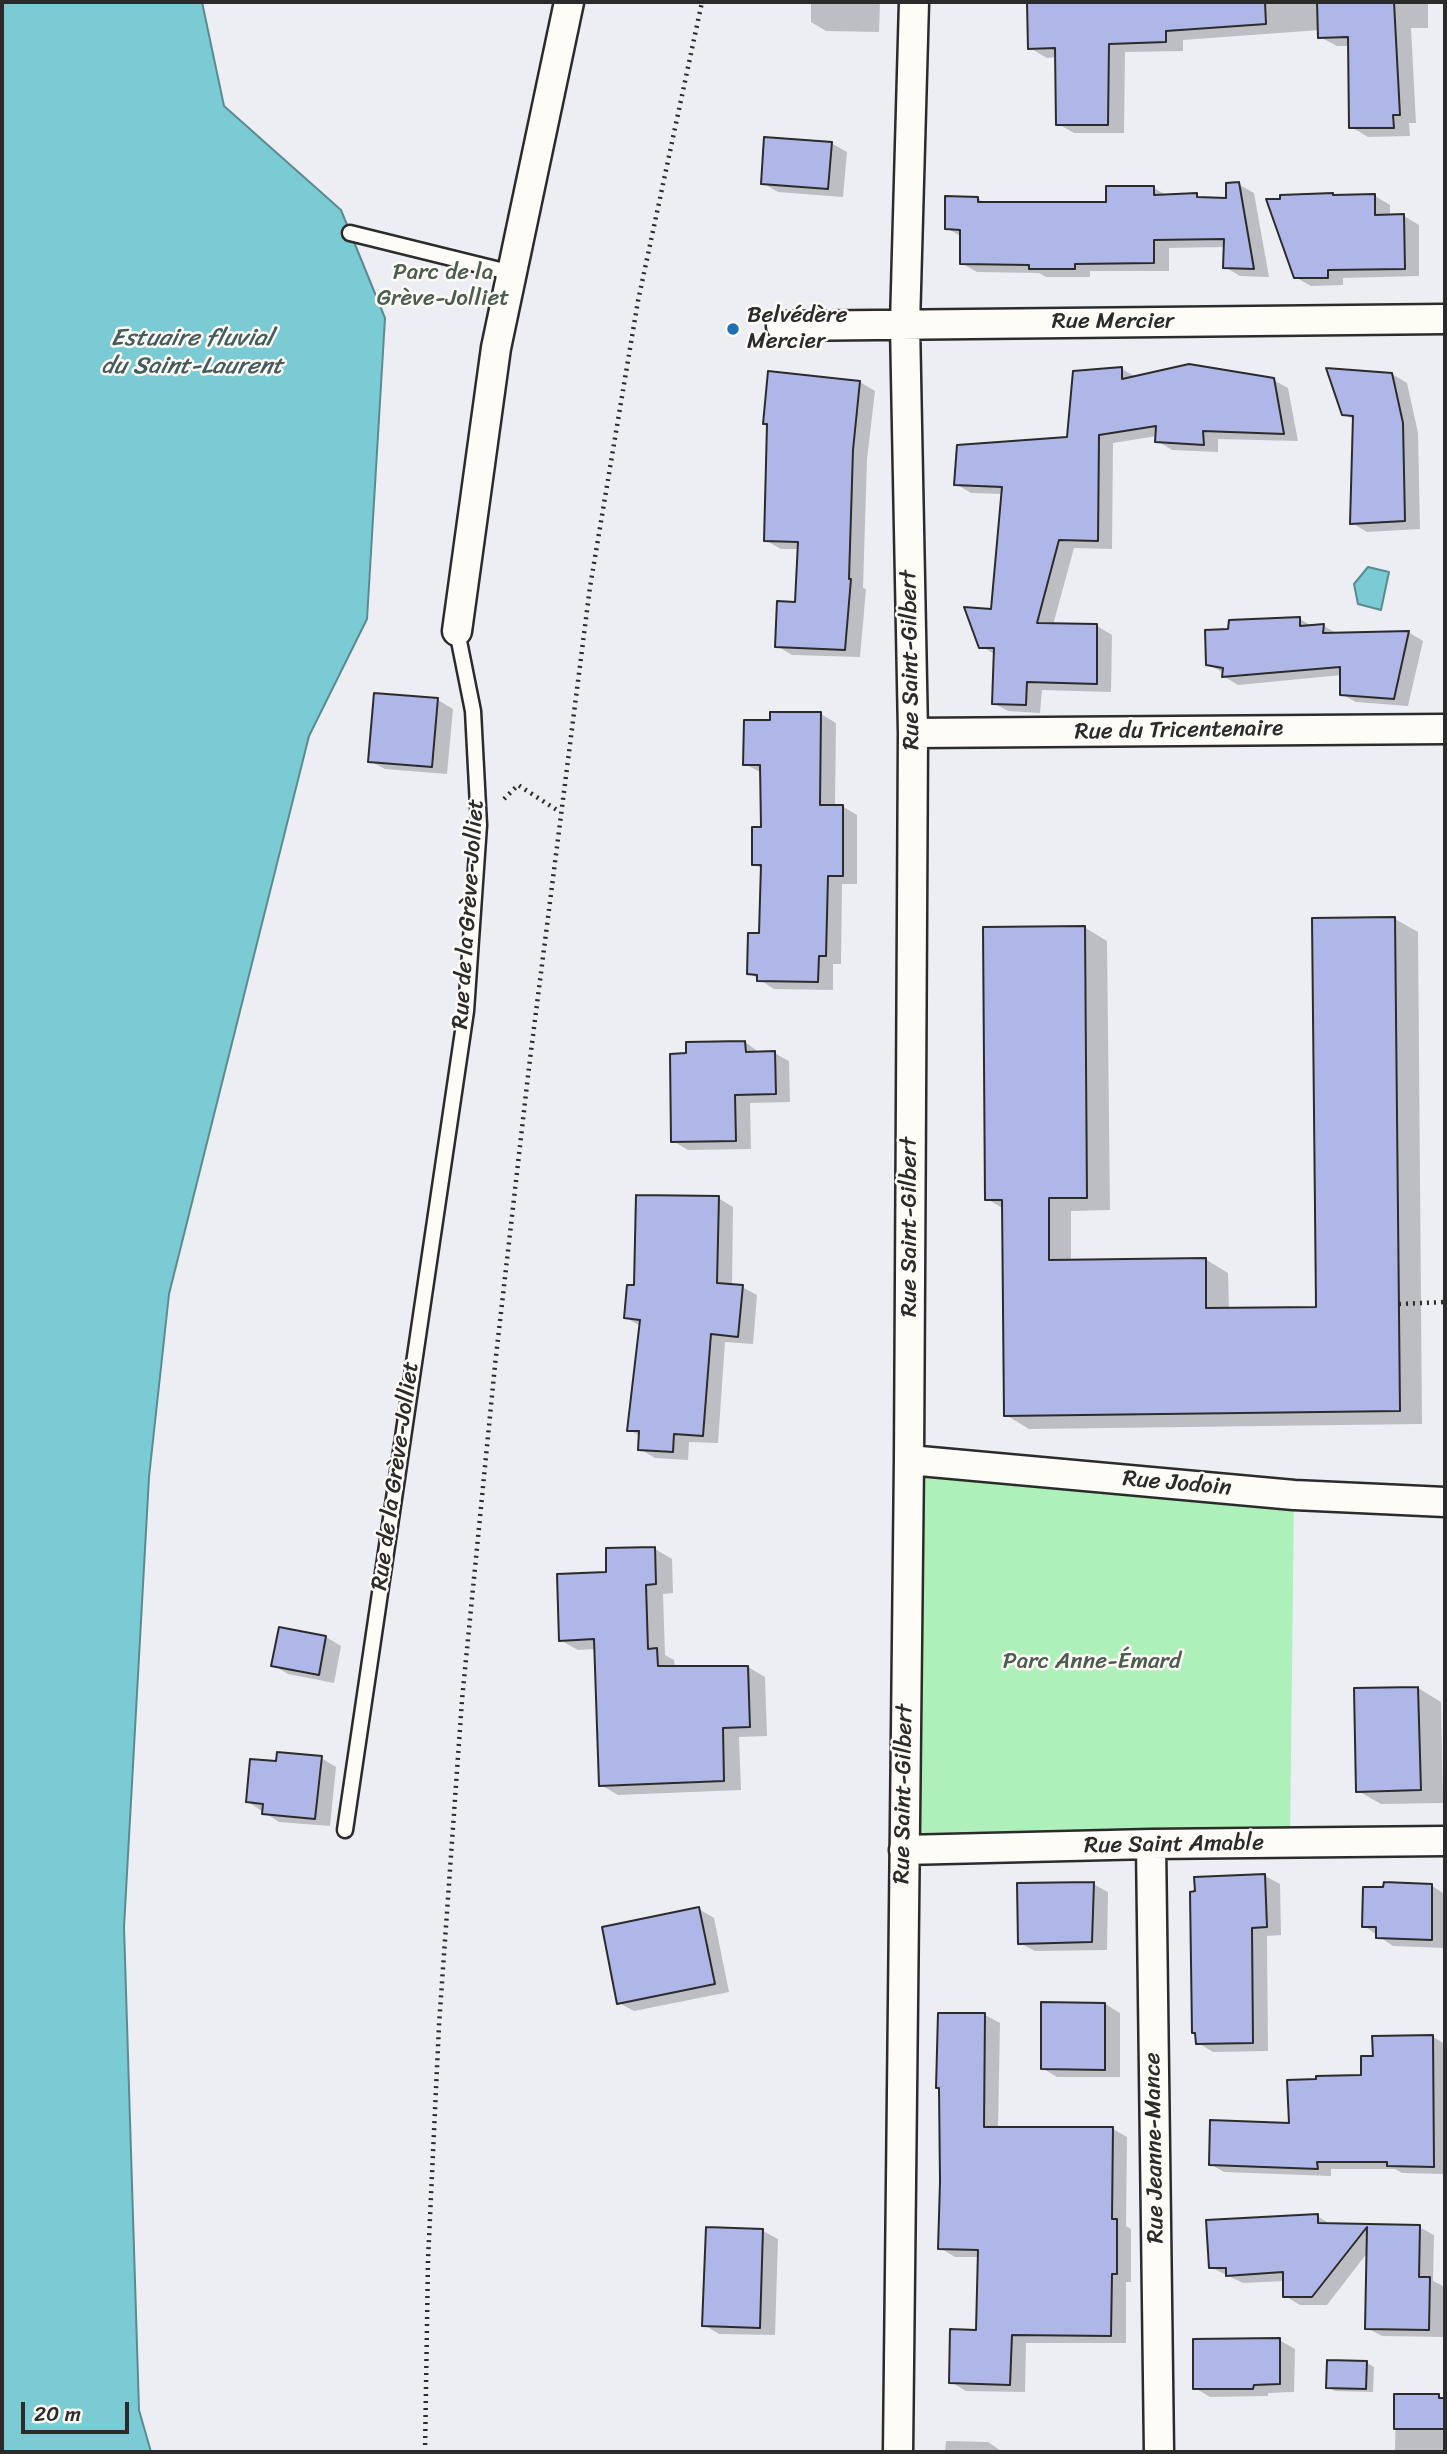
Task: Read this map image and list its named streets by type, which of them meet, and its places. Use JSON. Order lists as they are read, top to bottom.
{
  "streets": {
    "street": [
      "Rue Mercier",
      "Rue Saint-Gilbert",
      "Rue du Tricentenaire",
      "Rue de la Grève-Jolliet",
      "Rue Jodoin",
      "Rue Saint Amable",
      "Rue Jeanne-Mance"
    ]
  },
  "crossings": [
    ["Rue Mercier", "Rue Saint-Gilbert"],
    ["Rue Saint-Gilbert", "Rue du Tricentenaire"],
    ["Rue Saint-Gilbert", "Rue Jodoin"],
    ["Rue Saint-Gilbert", "Rue Saint Amable"],
    ["Rue Saint Amable", "Rue Jeanne-Mance"]
  ],
  "water": ["Estuaire fluvial du Saint-Laurent"],
  "parks": ["Parc de la Grève-Jolliet", "Parc Anne-Émard"],
  "places": ["Belvédère Mercier"],
  "scale_bar": "20 m"
}
